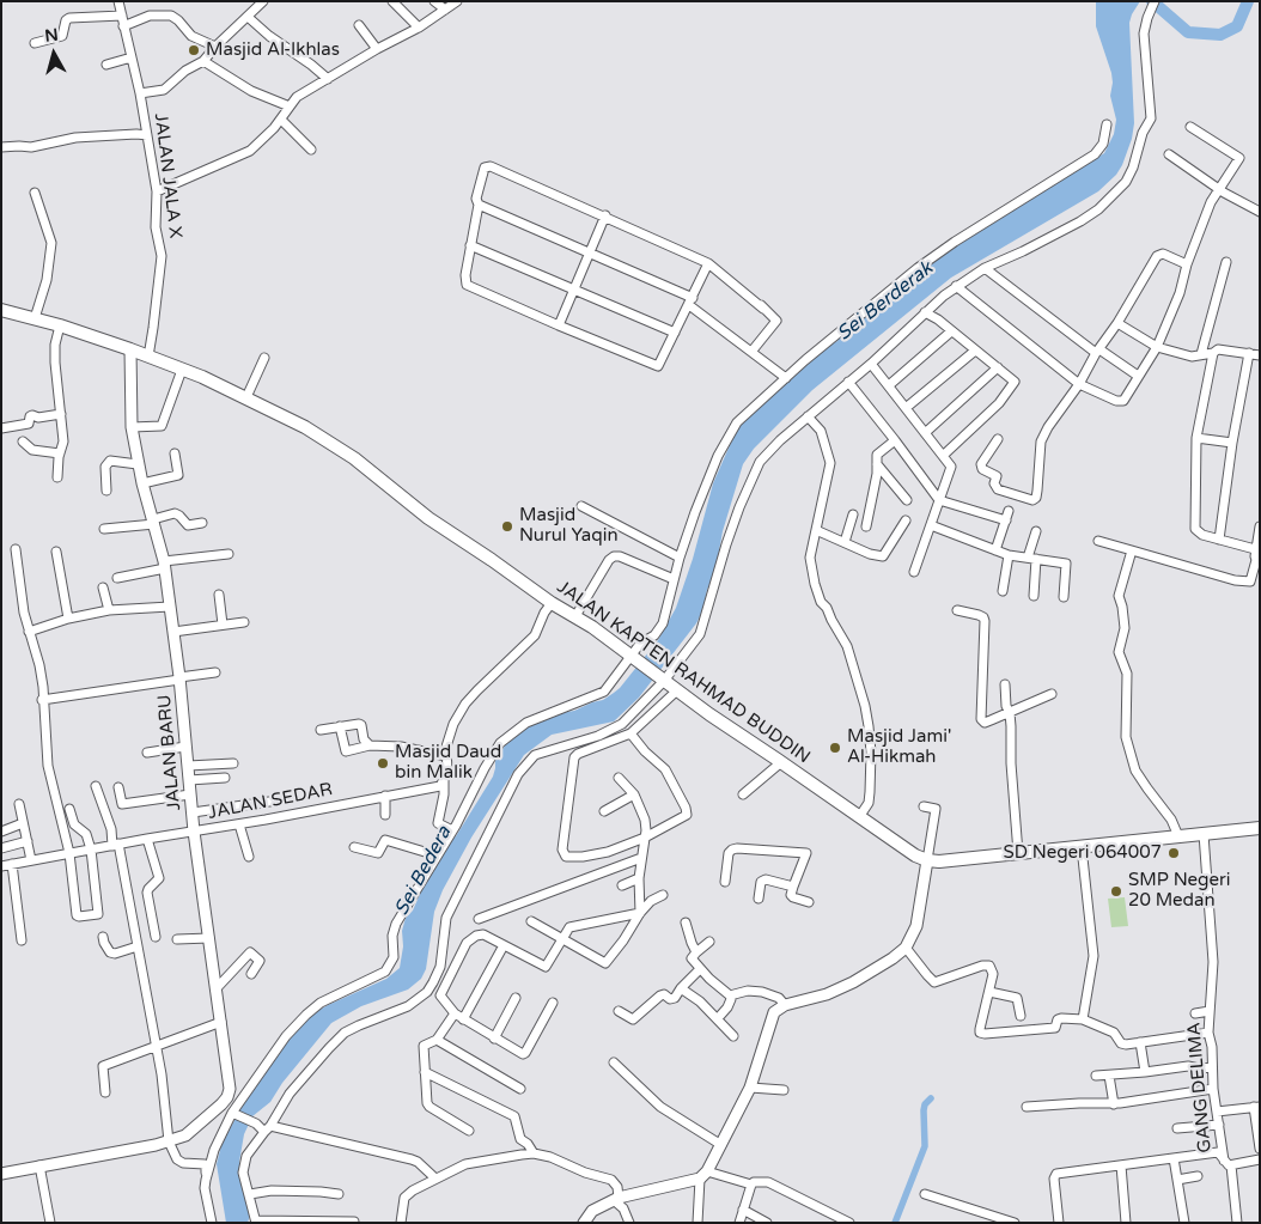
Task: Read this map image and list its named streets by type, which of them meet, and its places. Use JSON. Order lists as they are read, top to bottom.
{
  "streets": {
    "main road": ["JALAN KAPTEN RAHMAD BUDDIN"],
    "street": [
      "JALAN JALA X",
      "JALAN BARU",
      "JALAN SEDAR",
      "GANG DELIMA"
    ]
  },
  "crossings": [
    ["JALAN JALA X", "JALAN KAPTEN RAHMAD BUDDIN"],
    ["JALAN KAPTEN RAHMAD BUDDIN", "JALAN BARU"],
    ["JALAN BARU", "JALAN SEDAR"]
  ],
  "water": ["Sei Berderak", "Sei Bedera"],
  "places": [
    "Masjid Al-Ikhlas",
    "Masjid Nurul Yaqin",
    "Masjid Jami' Al-Hikmah",
    "Masjid Daud bin Malik",
    "SD Negeri 064007",
    "SMP Negeri 20 Medan"
  ],
  "north": "top"
}
